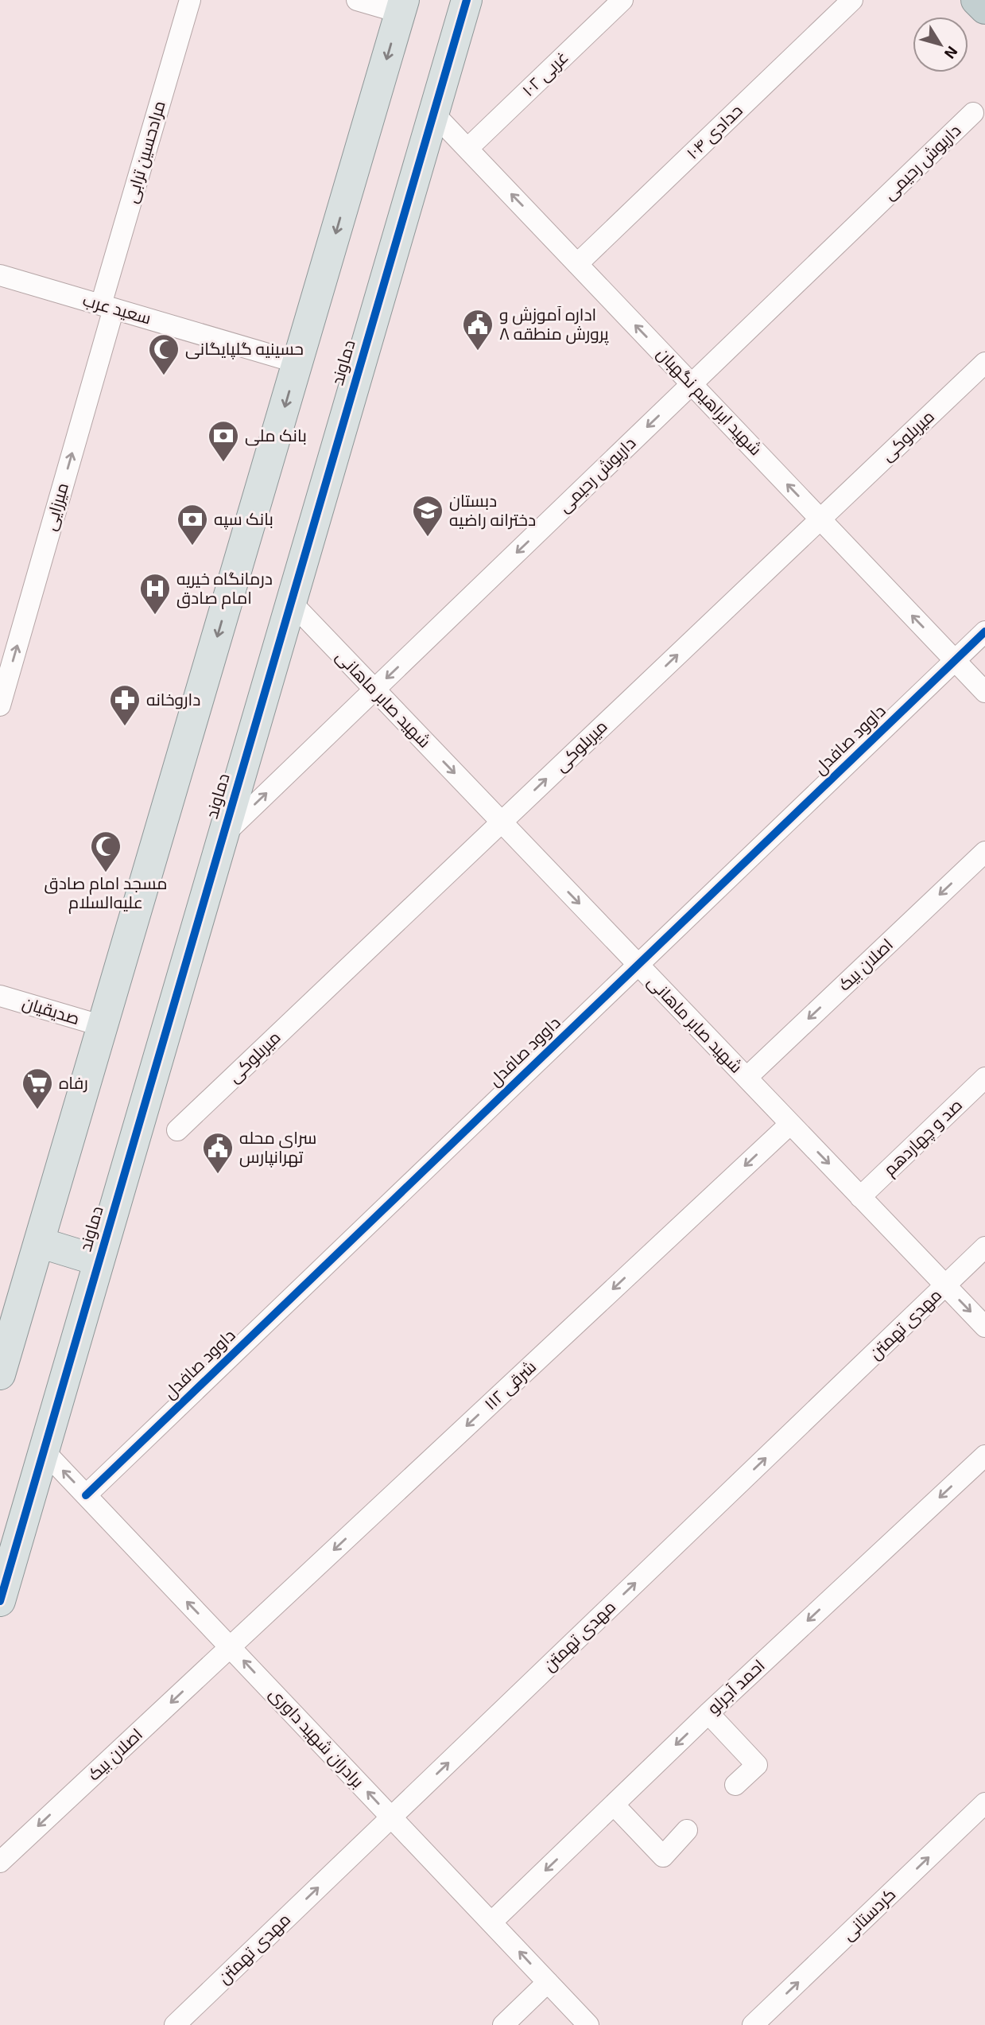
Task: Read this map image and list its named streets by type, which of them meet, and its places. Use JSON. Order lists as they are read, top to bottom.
{
  "streets": {
    "main road": ["دماوند"],
    "street": [
      "۱۰۲ غربی",
      "حدادی ۱۰۴",
      "مرادحسین ترابی",
      "داریوش رحیمی",
      "سعید عرب",
      "شهید ابراهیم نگهبان",
      "میربلوکی",
      "میرزایی",
      "شهید صابر ماهانی",
      "داوود صافدل",
      "اصلان بیک",
      "صدیقیان",
      "صد و چهاردهم",
      "مهدی تهمتن",
      "۱۱۲ شرقی",
      "احمد آجرلو",
      "برادران شهید داوری",
      "کردستانی"
    ]
  },
  "crossings": [
    ["۱۰۲ غربی", "شهید ابراهیم نگهبان"],
    ["حدادی ۱۰۴", "شهید ابراهیم نگهبان"],
    ["مرادحسین ترابی", "سعید عرب"],
    ["مرادحسین ترابی", "میرزایی"],
    ["داریوش رحیمی", "دماوند"],
    ["داریوش رحیمی", "شهید ابراهیم نگهبان"],
    ["داریوش رحیمی", "شهید صابر ماهانی"],
    ["سعید عرب", "میرزایی"],
    ["دماوند", "شهید ابراهیم نگهبان"],
    ["دماوند", "شهید صابر ماهانی"],
    ["دماوند", "برادران شهید داوری"],
    ["شهید ابراهیم نگهبان", "میربلوکی"],
    ["شهید ابراهیم نگهبان", "داوود صافدل"],
    ["میربلوکی", "شهید صابر ماهانی"],
    ["شهید صابر ماهانی", "داوود صافدل"],
    ["شهید صابر ماهانی", "اصلان بیک"],
    ["شهید صابر ماهانی", "صد و چهاردهم"],
    ["شهید صابر ماهانی", "مهدی تهمتن"],
    ["شهید صابر ماهانی", "۱۱۲ شرقی"],
    ["داوود صافدل", "برادران شهید داوری"],
    ["اصلان بیک", "۱۱۲ شرقی"],
    ["اصلان بیک", "برادران شهید داوری"],
    ["مهدی تهمتن", "برادران شهید داوری"],
    ["۱۱۲ شرقی", "برادران شهید داوری"],
    ["احمد آجرلو", "برادران شهید داوری"]
  ],
  "one_way": [
    "شهید ابراهیم نگهبان",
    "میربلوکی",
    "میرزایی",
    "شهید صابر ماهانی",
    "اصلان بیک",
    "مهدی تهمتن",
    "۱۱۲ شرقی",
    "احمد آجرلو",
    "برادران شهید داوری",
    "کردستانی"
  ],
  "places": {
    "public building": ["اداره آموزش و پرورش منطقه ۸", "سرای محله تهرانپارس"],
    "mosque": ["حسینیه گلپایگانی", "مسجد امام صادق علیه‌السلام"],
    "bank": ["بانک ملی", "بانک سپه"],
    "school or university": ["دبستان دخترانه راضیه"],
    "hospital": ["درمانگاه خیریه امام صادق"],
    "pharmacy": ["داروخانه"],
    "supermarket": ["رفاه"]
  },
  "north": "bottom right"
}
